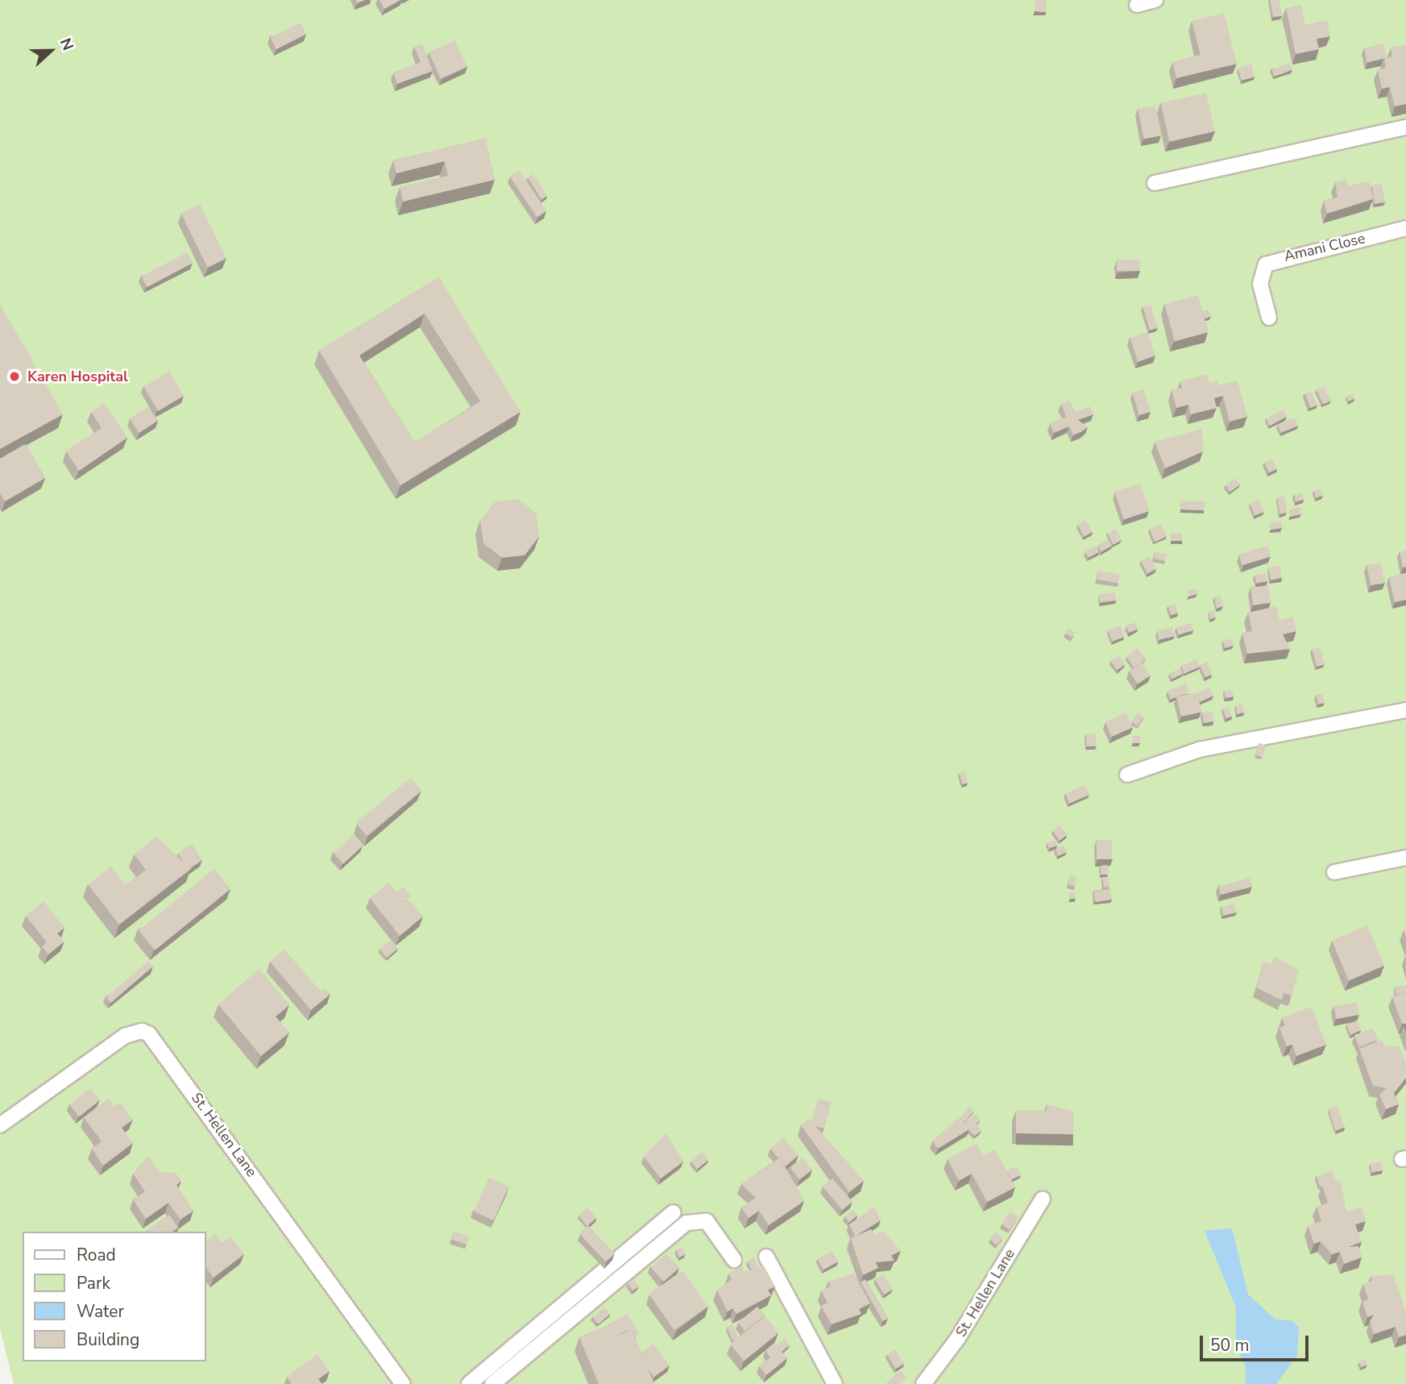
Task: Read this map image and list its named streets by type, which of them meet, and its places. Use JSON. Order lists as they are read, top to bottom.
{
  "streets": {
    "street": ["Amani Close", "St. Hellen Lane"]
  },
  "places": ["Karen Hospital"],
  "legend": [
    "Road",
    "Park",
    "Water",
    "Building"
  ],
  "scale_bar": "50 m",
  "north": "right"
}
